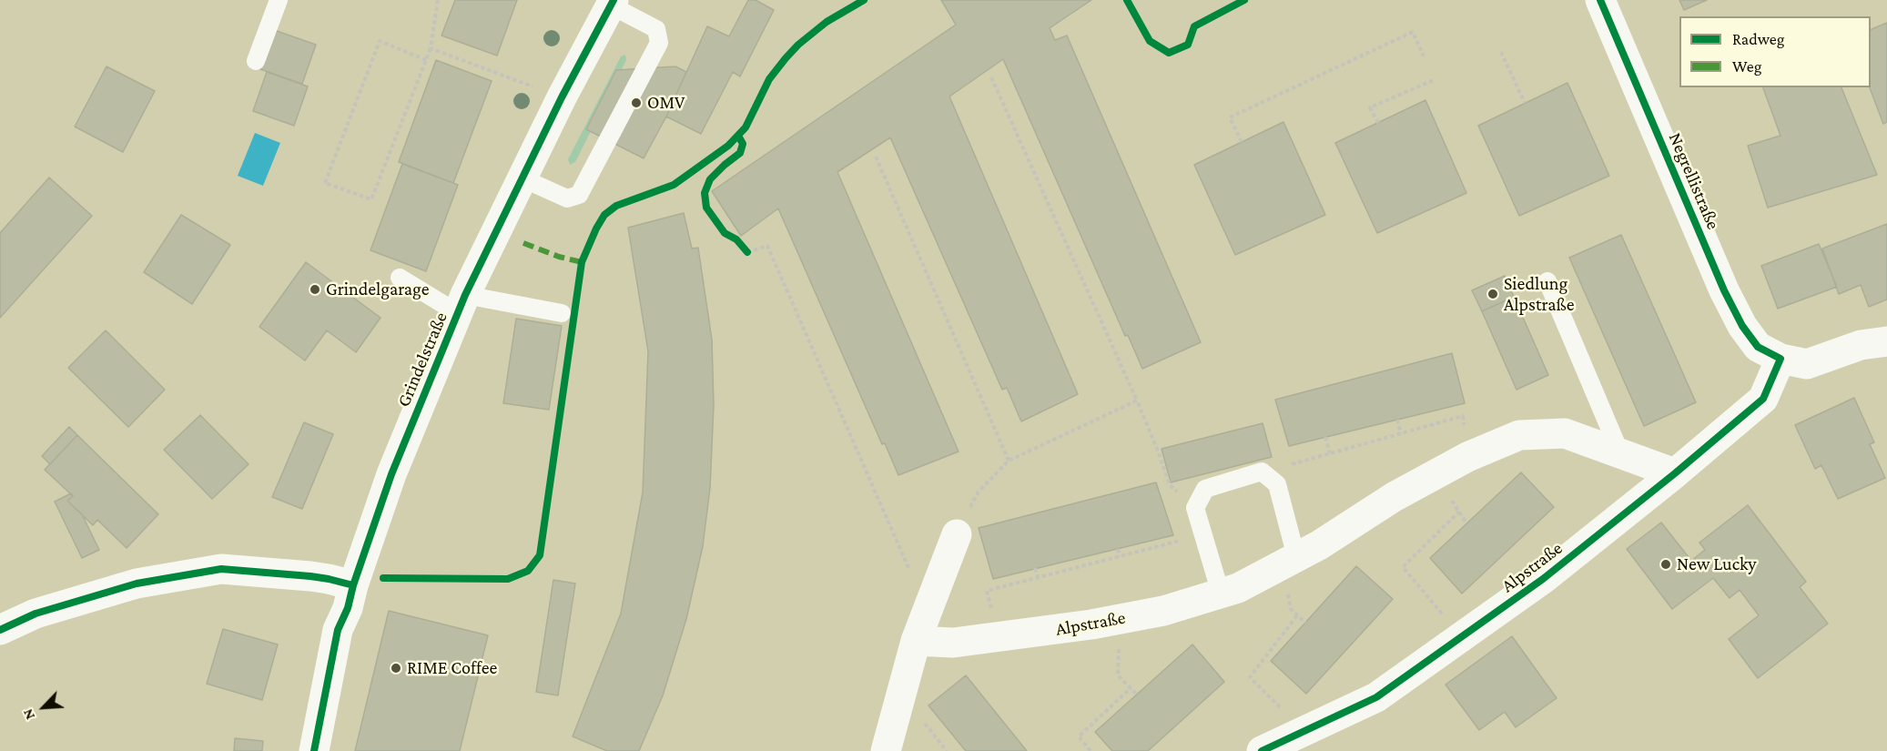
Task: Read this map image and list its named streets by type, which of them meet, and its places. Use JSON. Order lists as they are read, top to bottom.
{
  "streets": {
    "street": ["Negrellistraße", "Grindelstraße", "Alpstraße"]
  },
  "crossings": [
    ["Negrellistraße", "Alpstraße"]
  ],
  "places": [
    "OMV",
    "Grindelgarage",
    "Siedlung Alpstraße",
    "New Lucky",
    "RIME Coffee"
  ],
  "legend": ["Radweg", "Weg"],
  "north": "bottom left"
}
